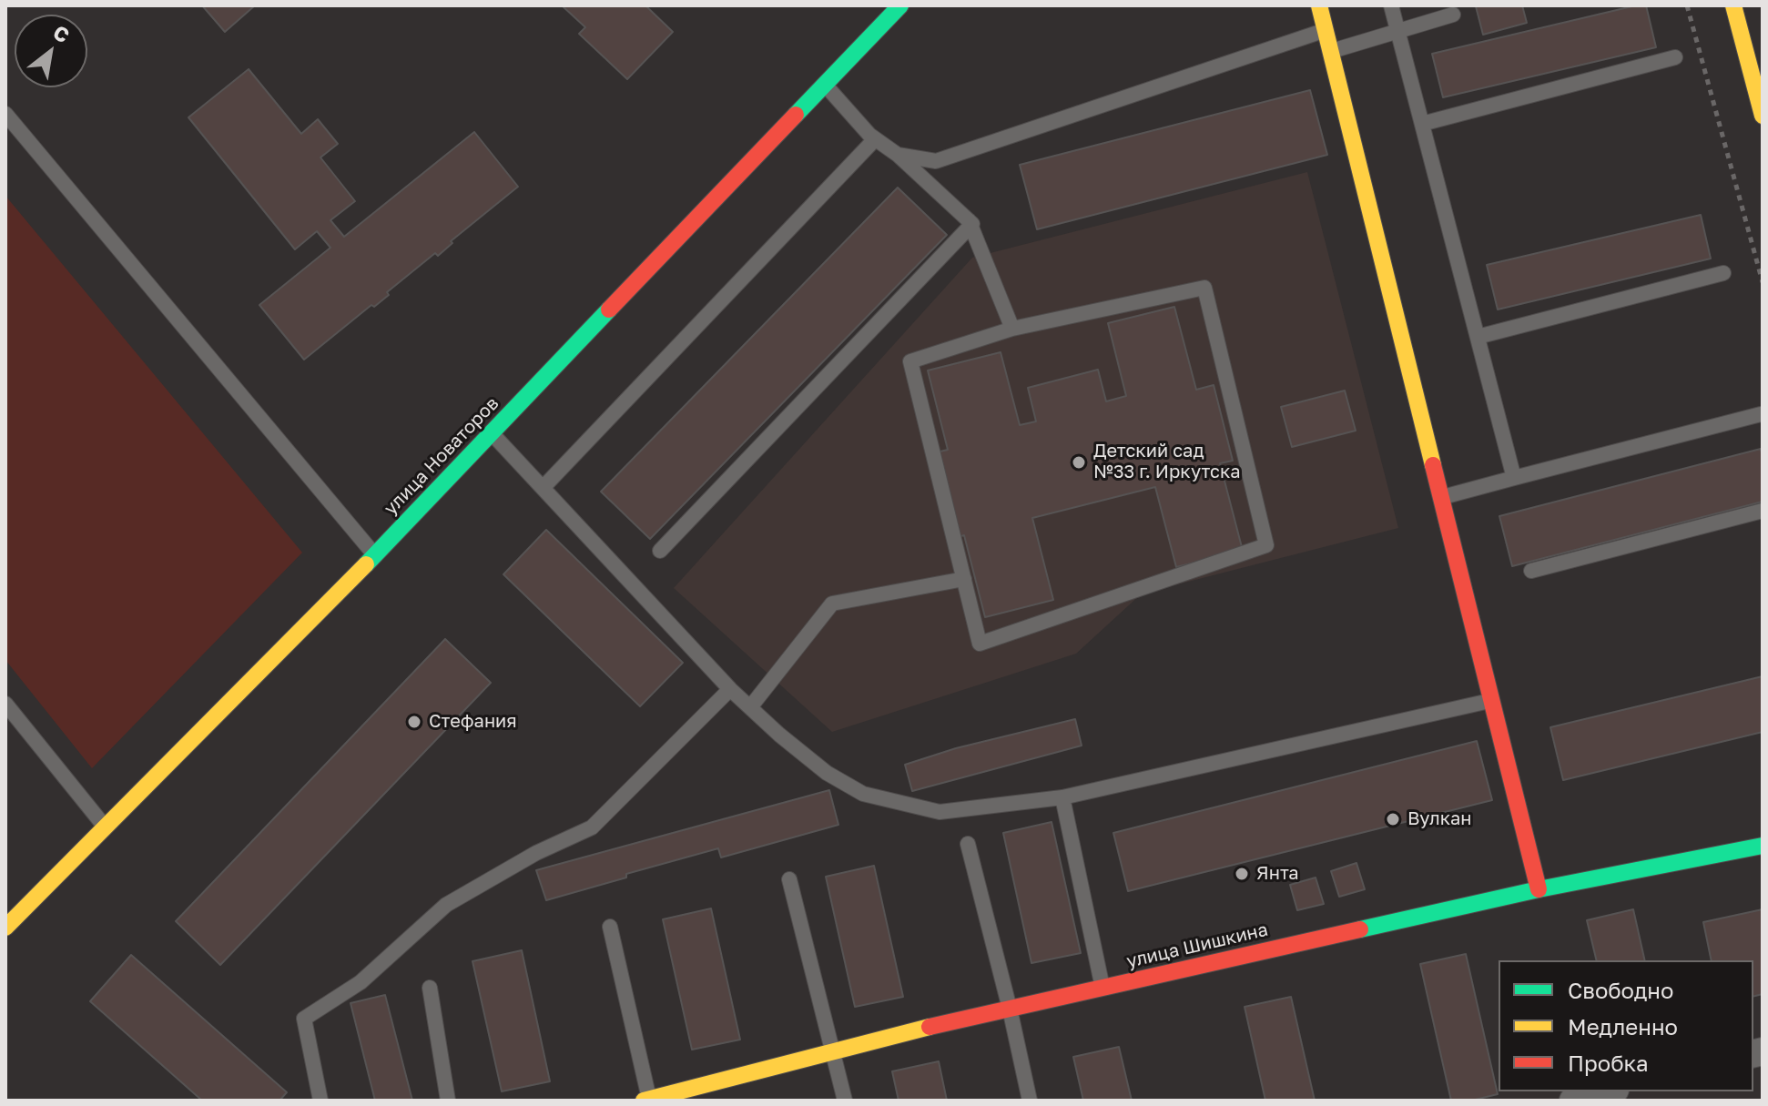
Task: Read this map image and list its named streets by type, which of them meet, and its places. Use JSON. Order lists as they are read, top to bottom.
{
  "streets": {
    "street": ["улица Новаторов", "улица Шишкина"]
  },
  "places": [
    "Детский сад №33 г. Иркутска",
    "Стефания",
    "Вулкан",
    "Янта"
  ],
  "legend": ["Свободно", "Медленно", "Пробка"],
  "north": "top right"
}
